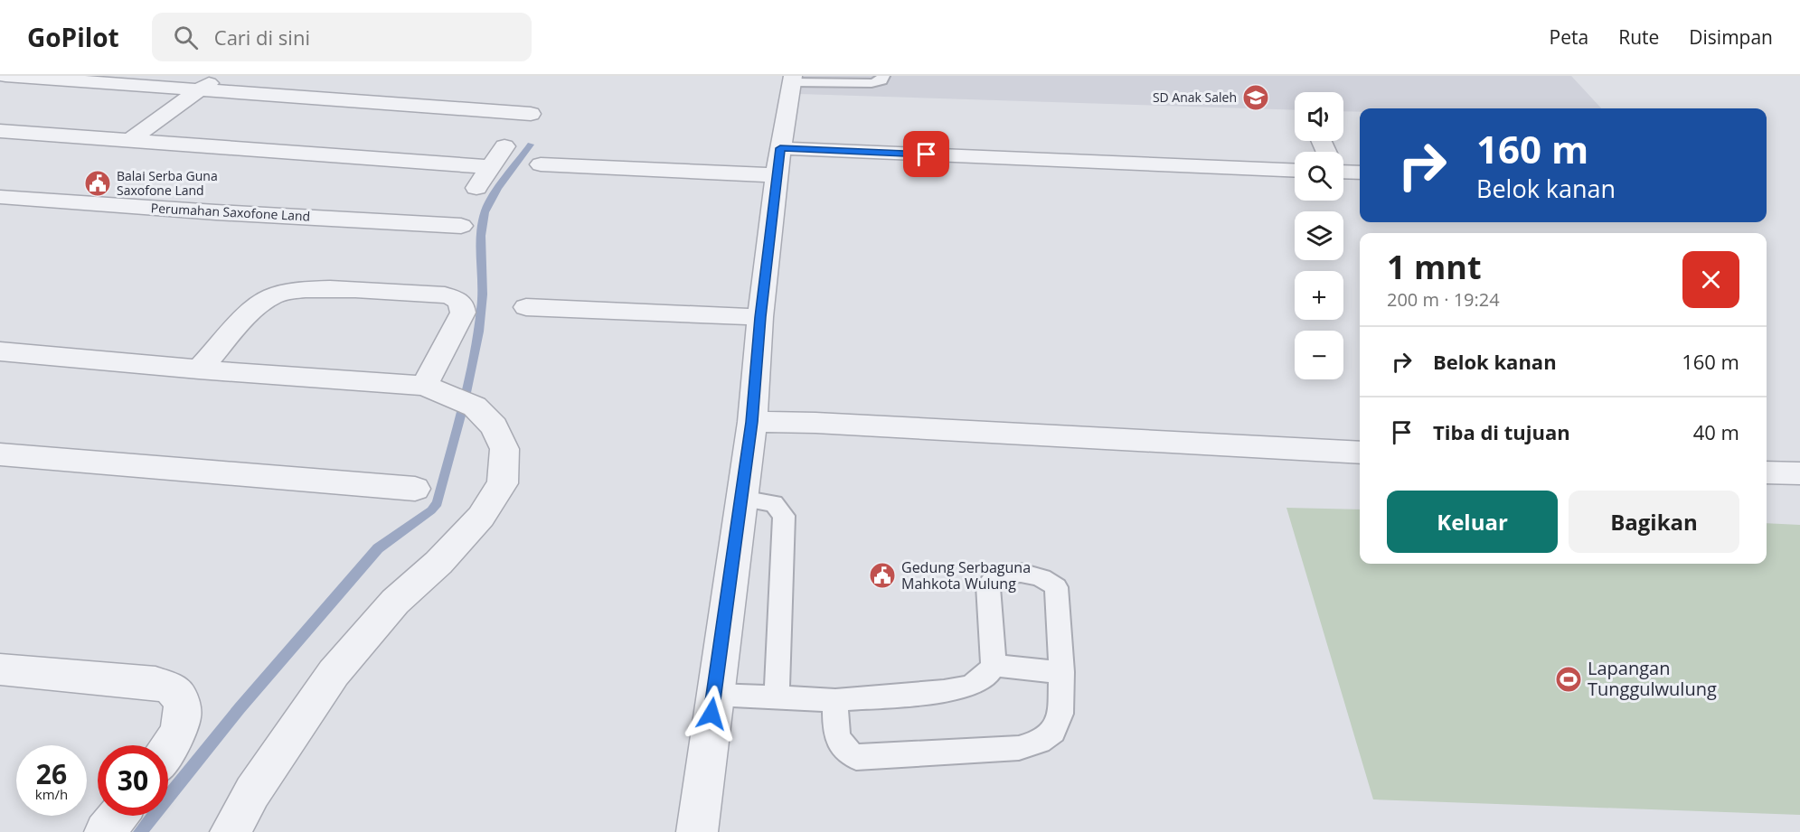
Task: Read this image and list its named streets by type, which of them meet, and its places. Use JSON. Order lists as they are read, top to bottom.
{
  "streets": {
    "street": ["Perumahan Saxofone Land"]
  },
  "places": {
    "school or university": ["SD Anak Saleh"],
    "public building": ["Balai Serba Guna Saxofone Land", "Gedung Serbaguna Mahkota Wulung"],
    "sports": ["Lapangan Tunggulwulung"]
  },
  "page": {
    "header": "GoPilot",
    "search": "Cari di sini",
    "nav": ["Peta", "Rute", "Disimpan"],
    "map_buttons": ["+", "−"],
    "turn": ["160 m", "Belok kanan"],
    "heading": ["1 mnt", "200 m · 19:24"],
    "list": [
      {
        "name": "Belok kanan",
        "value": "160 m"
      },
      {
        "name": "Tiba di tujuan",
        "value": "40 m"
      }
    ],
    "buttons": ["Keluar", "Bagikan"],
    "speed": "26 km/h",
    "limit": "30"
  }
}
